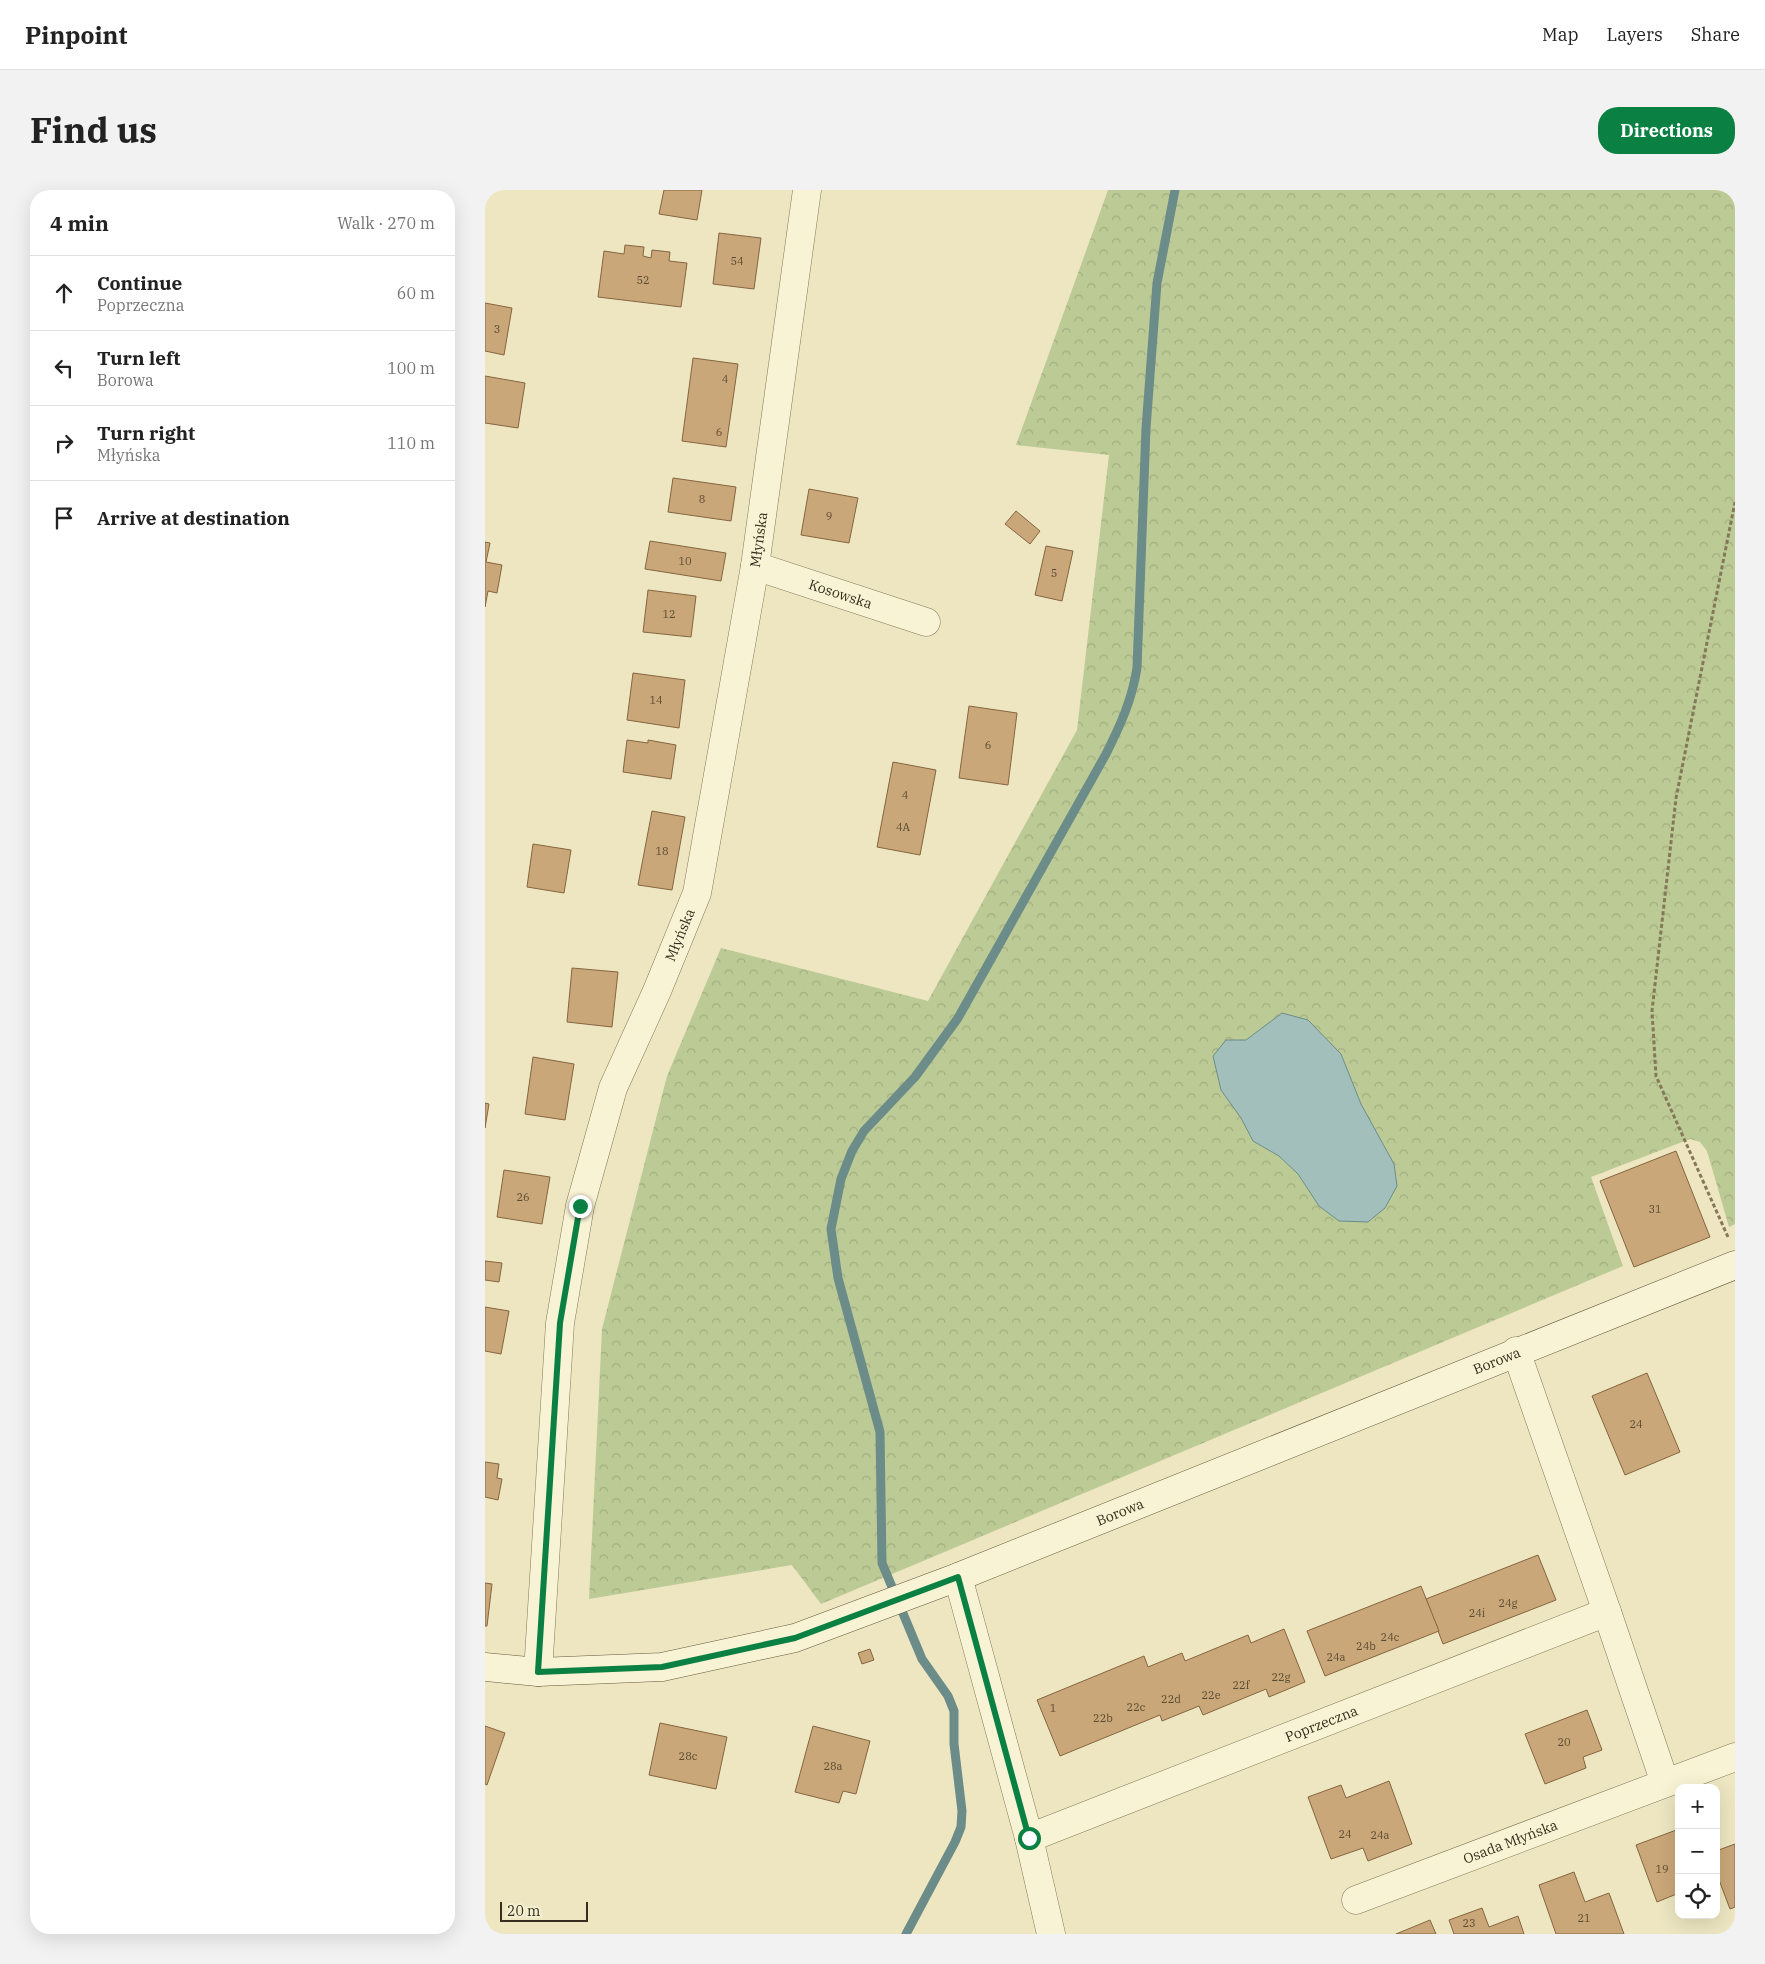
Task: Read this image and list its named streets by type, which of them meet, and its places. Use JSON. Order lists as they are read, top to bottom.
{
  "streets": {
    "street": [
      "Młyńska",
      "Kosowska",
      "Borowa",
      "Poprzeczna",
      "Osada Młyńska"
    ]
  },
  "crossings": [
    ["Młyńska", "Kosowska"],
    ["Młyńska", "Borowa"]
  ],
  "house_numbers": [
    "54",
    "52",
    "3",
    "4",
    "6",
    "8",
    "9",
    "10",
    "5",
    "12",
    "14",
    "6",
    "4",
    "4A",
    "18",
    "26",
    "31",
    "24",
    "24g",
    "24i",
    "24c",
    "24b",
    "24a",
    "22g",
    "22f",
    "22e",
    "22d",
    "22c",
    "1",
    "22b",
    "20",
    "28c",
    "28a",
    "24",
    "24a",
    "19",
    "21",
    "23"
  ],
  "scale_bar": "20 m",
  "page": {
    "header": "Pinpoint",
    "nav": ["Map", "Layers", "Share"],
    "title": "Find us",
    "buttons": "Directions",
    "heading": ["4 min", "Walk · 270 m"],
    "list": [
      ["Continue", "Poprzeczna", "60 m"],
      ["Turn left", "Borowa", "100 m"],
      ["Turn right", "Młyńska", "110 m"],
      "Arrive at destination"
    ],
    "map_buttons": ["+", "−"],
    "scale": "20 m"
  }
}
